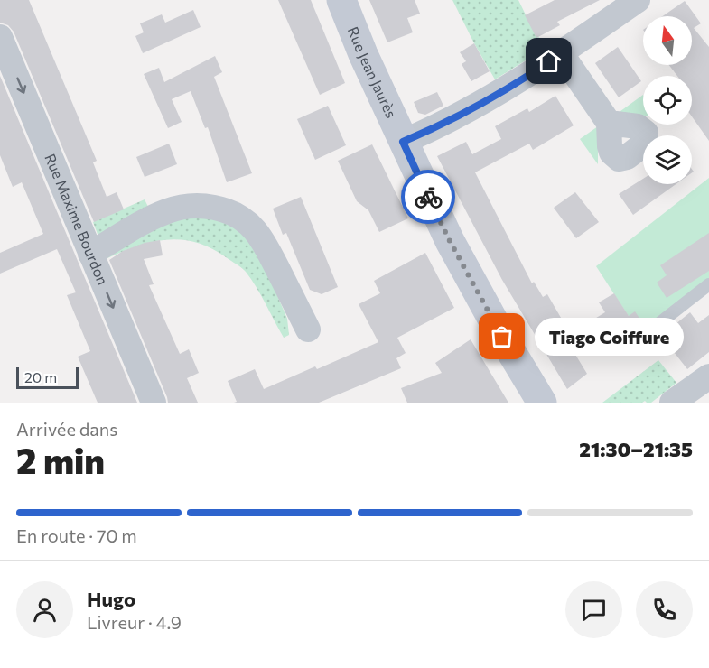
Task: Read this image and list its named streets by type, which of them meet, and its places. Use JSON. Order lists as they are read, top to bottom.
{
  "streets": {
    "main road": ["Rue Jean Jaurès"],
    "street": ["Rue Maxime Bourdon"]
  },
  "one_way": ["Rue Maxime Bourdon"],
  "places": ["Tiago Coiffure"],
  "scale_bar": "20 m",
  "north": "top",
  "page": {
    "bubble": "Tiago Coiffure",
    "scale": "20 m",
    "heading": ["2 min", "Arrivée dans", "21:30–21:35"],
    "panel": ["Hugo", "Livreur · 4.9"],
    "bar": "En route · 70 m"
  }
}
